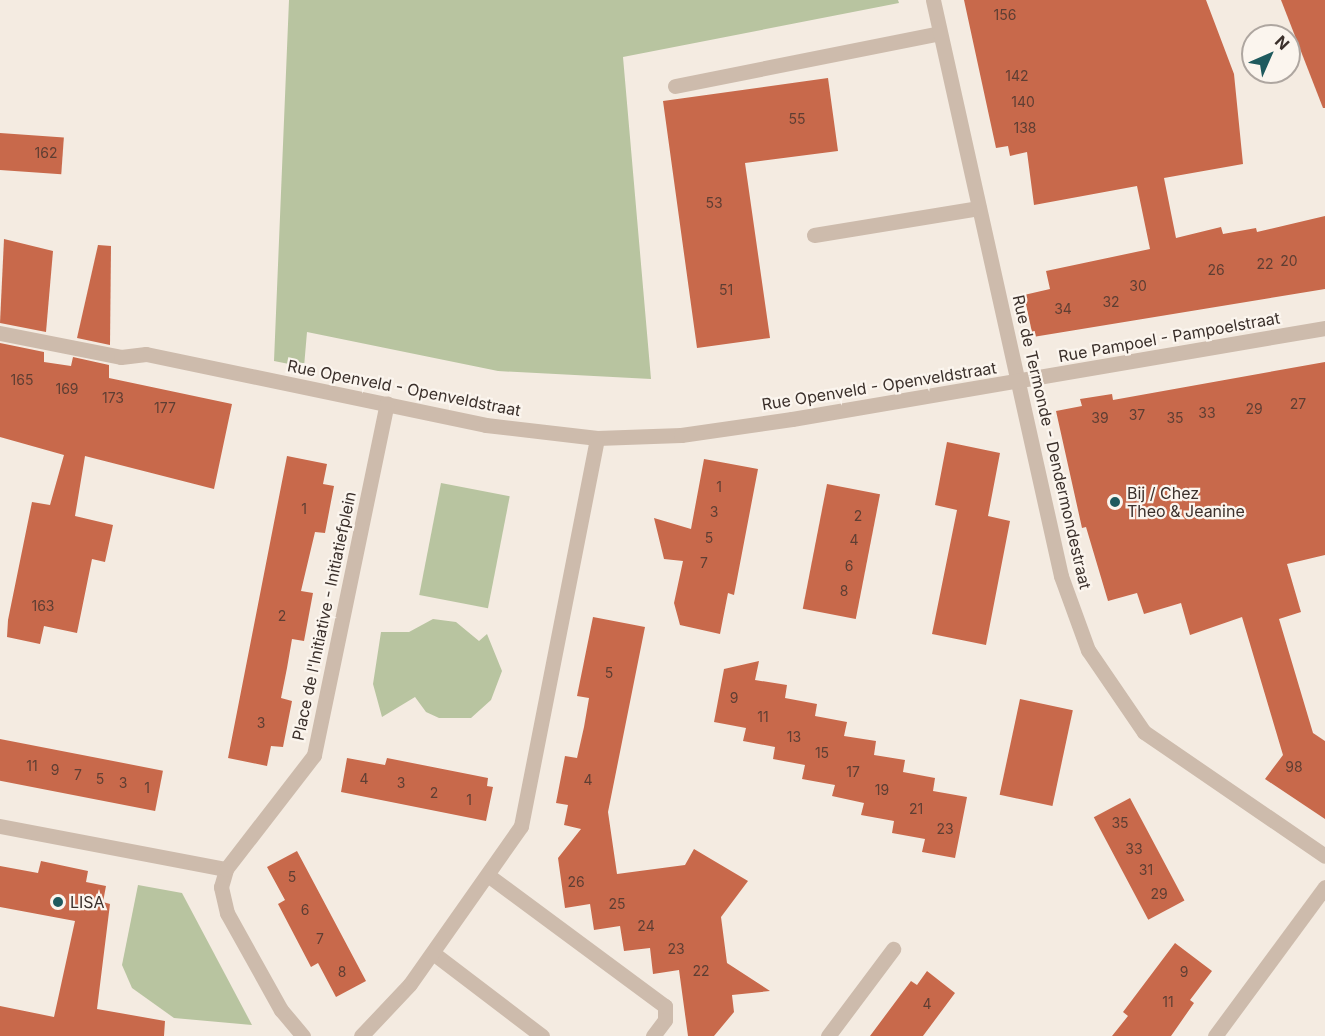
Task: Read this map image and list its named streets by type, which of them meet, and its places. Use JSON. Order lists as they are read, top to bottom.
{
  "streets": {
    "street": [
      "Rue Pampoel - Pampoelstraat",
      "Rue Openveld - Openveldstraat",
      "Rue de Termonde - Dendermondestraat",
      "Place de l'Initiative - Initiatiefplein"
    ]
  },
  "crossings": [
    ["Rue Pampoel - Pampoelstraat", "Rue Openveld - Openveldstraat"],
    ["Rue Pampoel - Pampoelstraat", "Rue de Termonde - Dendermondestraat"],
    ["Rue Openveld - Openveldstraat", "Rue de Termonde - Dendermondestraat"],
    ["Rue Openveld - Openveldstraat", "Place de l'Initiative - Initiatiefplein"]
  ],
  "places": ["Bij / Chez Theo & Jeanine", "LISA"],
  "house_numbers": [
    "156",
    "142",
    "140",
    "55",
    "138",
    "162",
    "53",
    "20",
    "22",
    "26",
    "30",
    "51",
    "32",
    "34",
    "165",
    "169",
    "173",
    "27",
    "177",
    "29",
    "33",
    "37",
    "39",
    "35",
    "1",
    "1",
    "3",
    "2",
    "5",
    "4",
    "7",
    "6",
    "8",
    "163",
    "2",
    "5",
    "9",
    "11",
    "3",
    "13",
    "15",
    "11",
    "98",
    "9",
    "17",
    "7",
    "5",
    "4",
    "4",
    "3",
    "3",
    "1",
    "19",
    "2",
    "1",
    "21",
    "35",
    "23",
    "33",
    "31",
    "5",
    "26",
    "29",
    "25",
    "6",
    "24",
    "7",
    "23",
    "22",
    "8",
    "9",
    "11",
    "4"
  ],
  "north": "top right"
}
